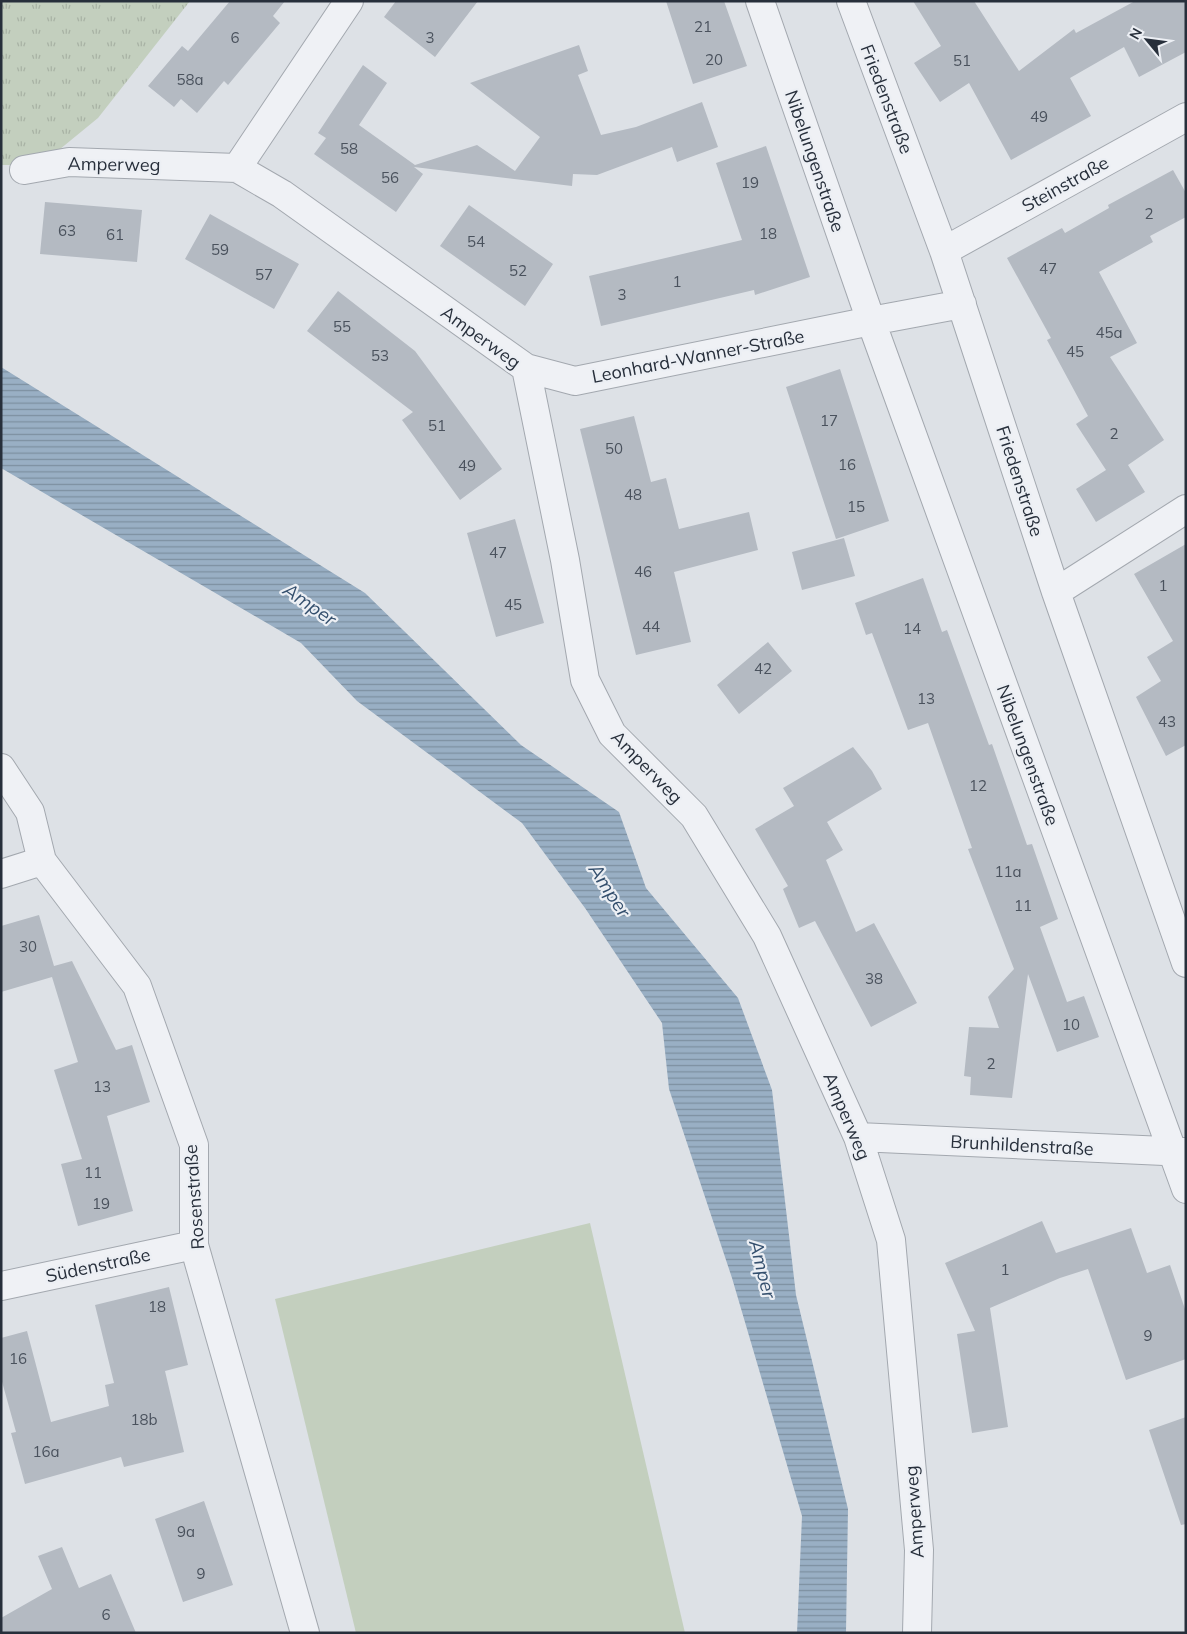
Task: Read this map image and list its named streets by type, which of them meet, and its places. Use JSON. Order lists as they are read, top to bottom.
{
  "streets": {
    "street": [
      "Friedenstraße",
      "Nibelungenstraße",
      "Amperweg",
      "Steinstraße",
      "Leonhard-Wanner-Straße",
      "Brunhildenstraße",
      "Rosenstraße",
      "Südenstraße"
    ]
  },
  "crossings": [
    ["Friedenstraße", "Steinstraße"],
    ["Nibelungenstraße", "Leonhard-Wanner-Straße"],
    ["Nibelungenstraße", "Brunhildenstraße"],
    ["Amperweg", "Leonhard-Wanner-Straße"],
    ["Amperweg", "Brunhildenstraße"],
    ["Rosenstraße", "Südenstraße"]
  ],
  "water": ["Amper"],
  "house_numbers": [
    "21",
    "6",
    "3",
    "20",
    "51",
    "58a",
    "49",
    "58",
    "56",
    "19",
    "2",
    "63",
    "18",
    "61",
    "54",
    "59",
    "47",
    "52",
    "57",
    "1",
    "3",
    "55",
    "45a",
    "45",
    "53",
    "17",
    "51",
    "2",
    "50",
    "16",
    "49",
    "48",
    "15",
    "47",
    "46",
    "1",
    "45",
    "44",
    "14",
    "42",
    "13",
    "43",
    "12",
    "11a",
    "11",
    "30",
    "38",
    "10",
    "2",
    "13",
    "11",
    "19",
    "1",
    "18",
    "9",
    "16",
    "18b",
    "16a",
    "9a",
    "9",
    "6"
  ],
  "north": "top left"
}
